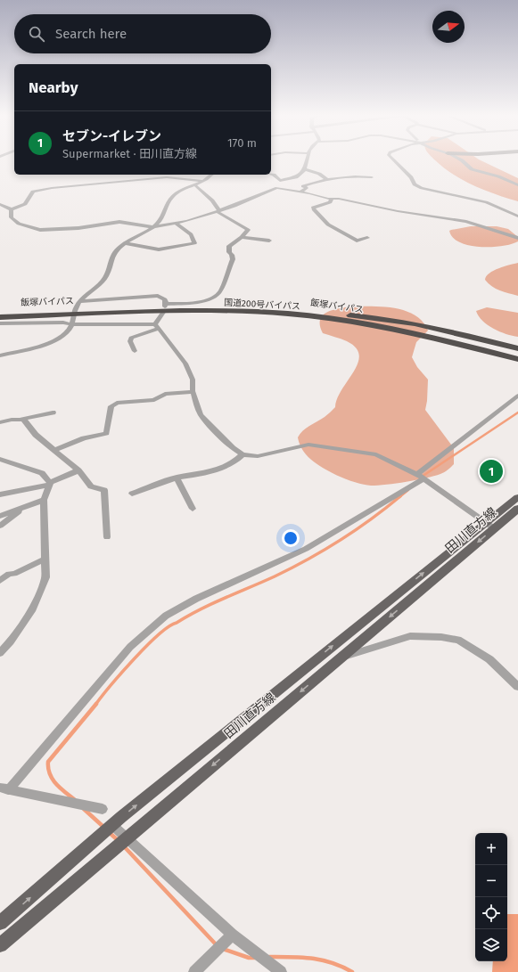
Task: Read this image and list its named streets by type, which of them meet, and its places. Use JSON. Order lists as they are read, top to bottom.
{
  "streets": {
    "highway": ["飯塚バイパス", "国道200号バイパス"],
    "main road": ["田川直方線"]
  },
  "crossings": [
    ["飯塚バイパス", "国道200号バイパス"]
  ],
  "north": "right",
  "page": {
    "search": "Search here",
    "heading": "Nearby",
    "list": [
      {
        "mark": "1",
        "name": "セブン-イレブン",
        "note": "Supermarket · 田川直方線",
        "value": "170 m"
      }
    ],
    "pins": "1",
    "map_buttons": ["+", "−"]
  }
}
